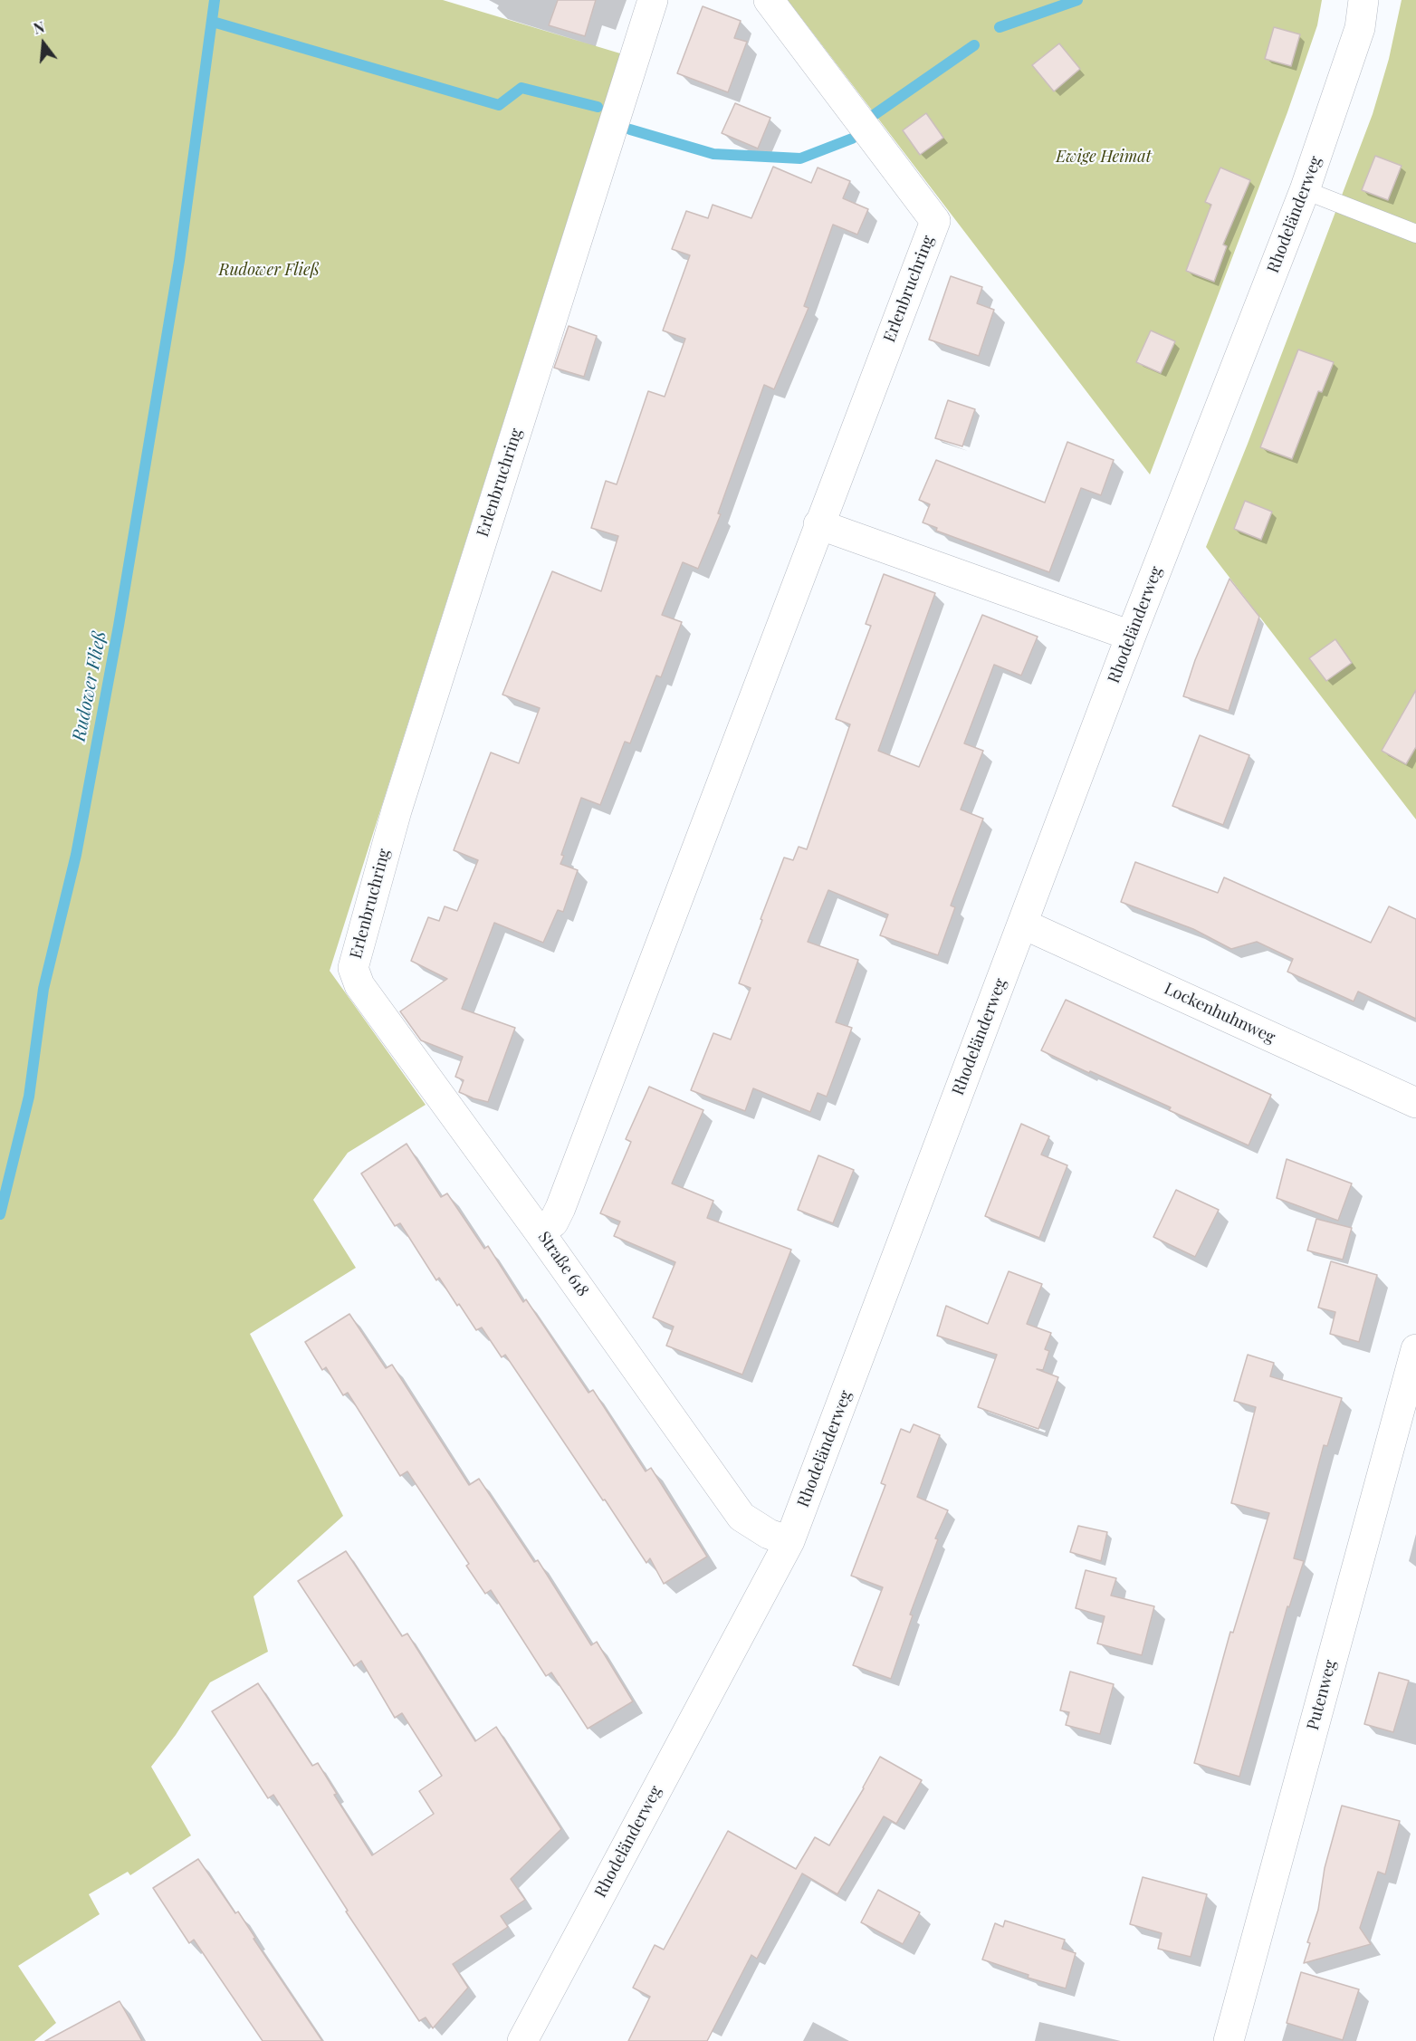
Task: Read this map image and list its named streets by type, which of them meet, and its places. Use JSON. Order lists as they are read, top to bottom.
{
  "streets": {
    "street": [
      "Rhodeländerweg",
      "Erlenbruchring",
      "Lockenhuhnweg",
      "Straße 618",
      "Putenweg"
    ]
  },
  "crossings": [
    ["Rhodeländerweg", "Lockenhuhnweg"],
    ["Rhodeländerweg", "Straße 618"],
    ["Erlenbruchring", "Straße 618"]
  ],
  "water": ["Rudower Fließ"],
  "parks": ["Ewige Heimat", "Rudower Fließ"],
  "north": "top"
}
